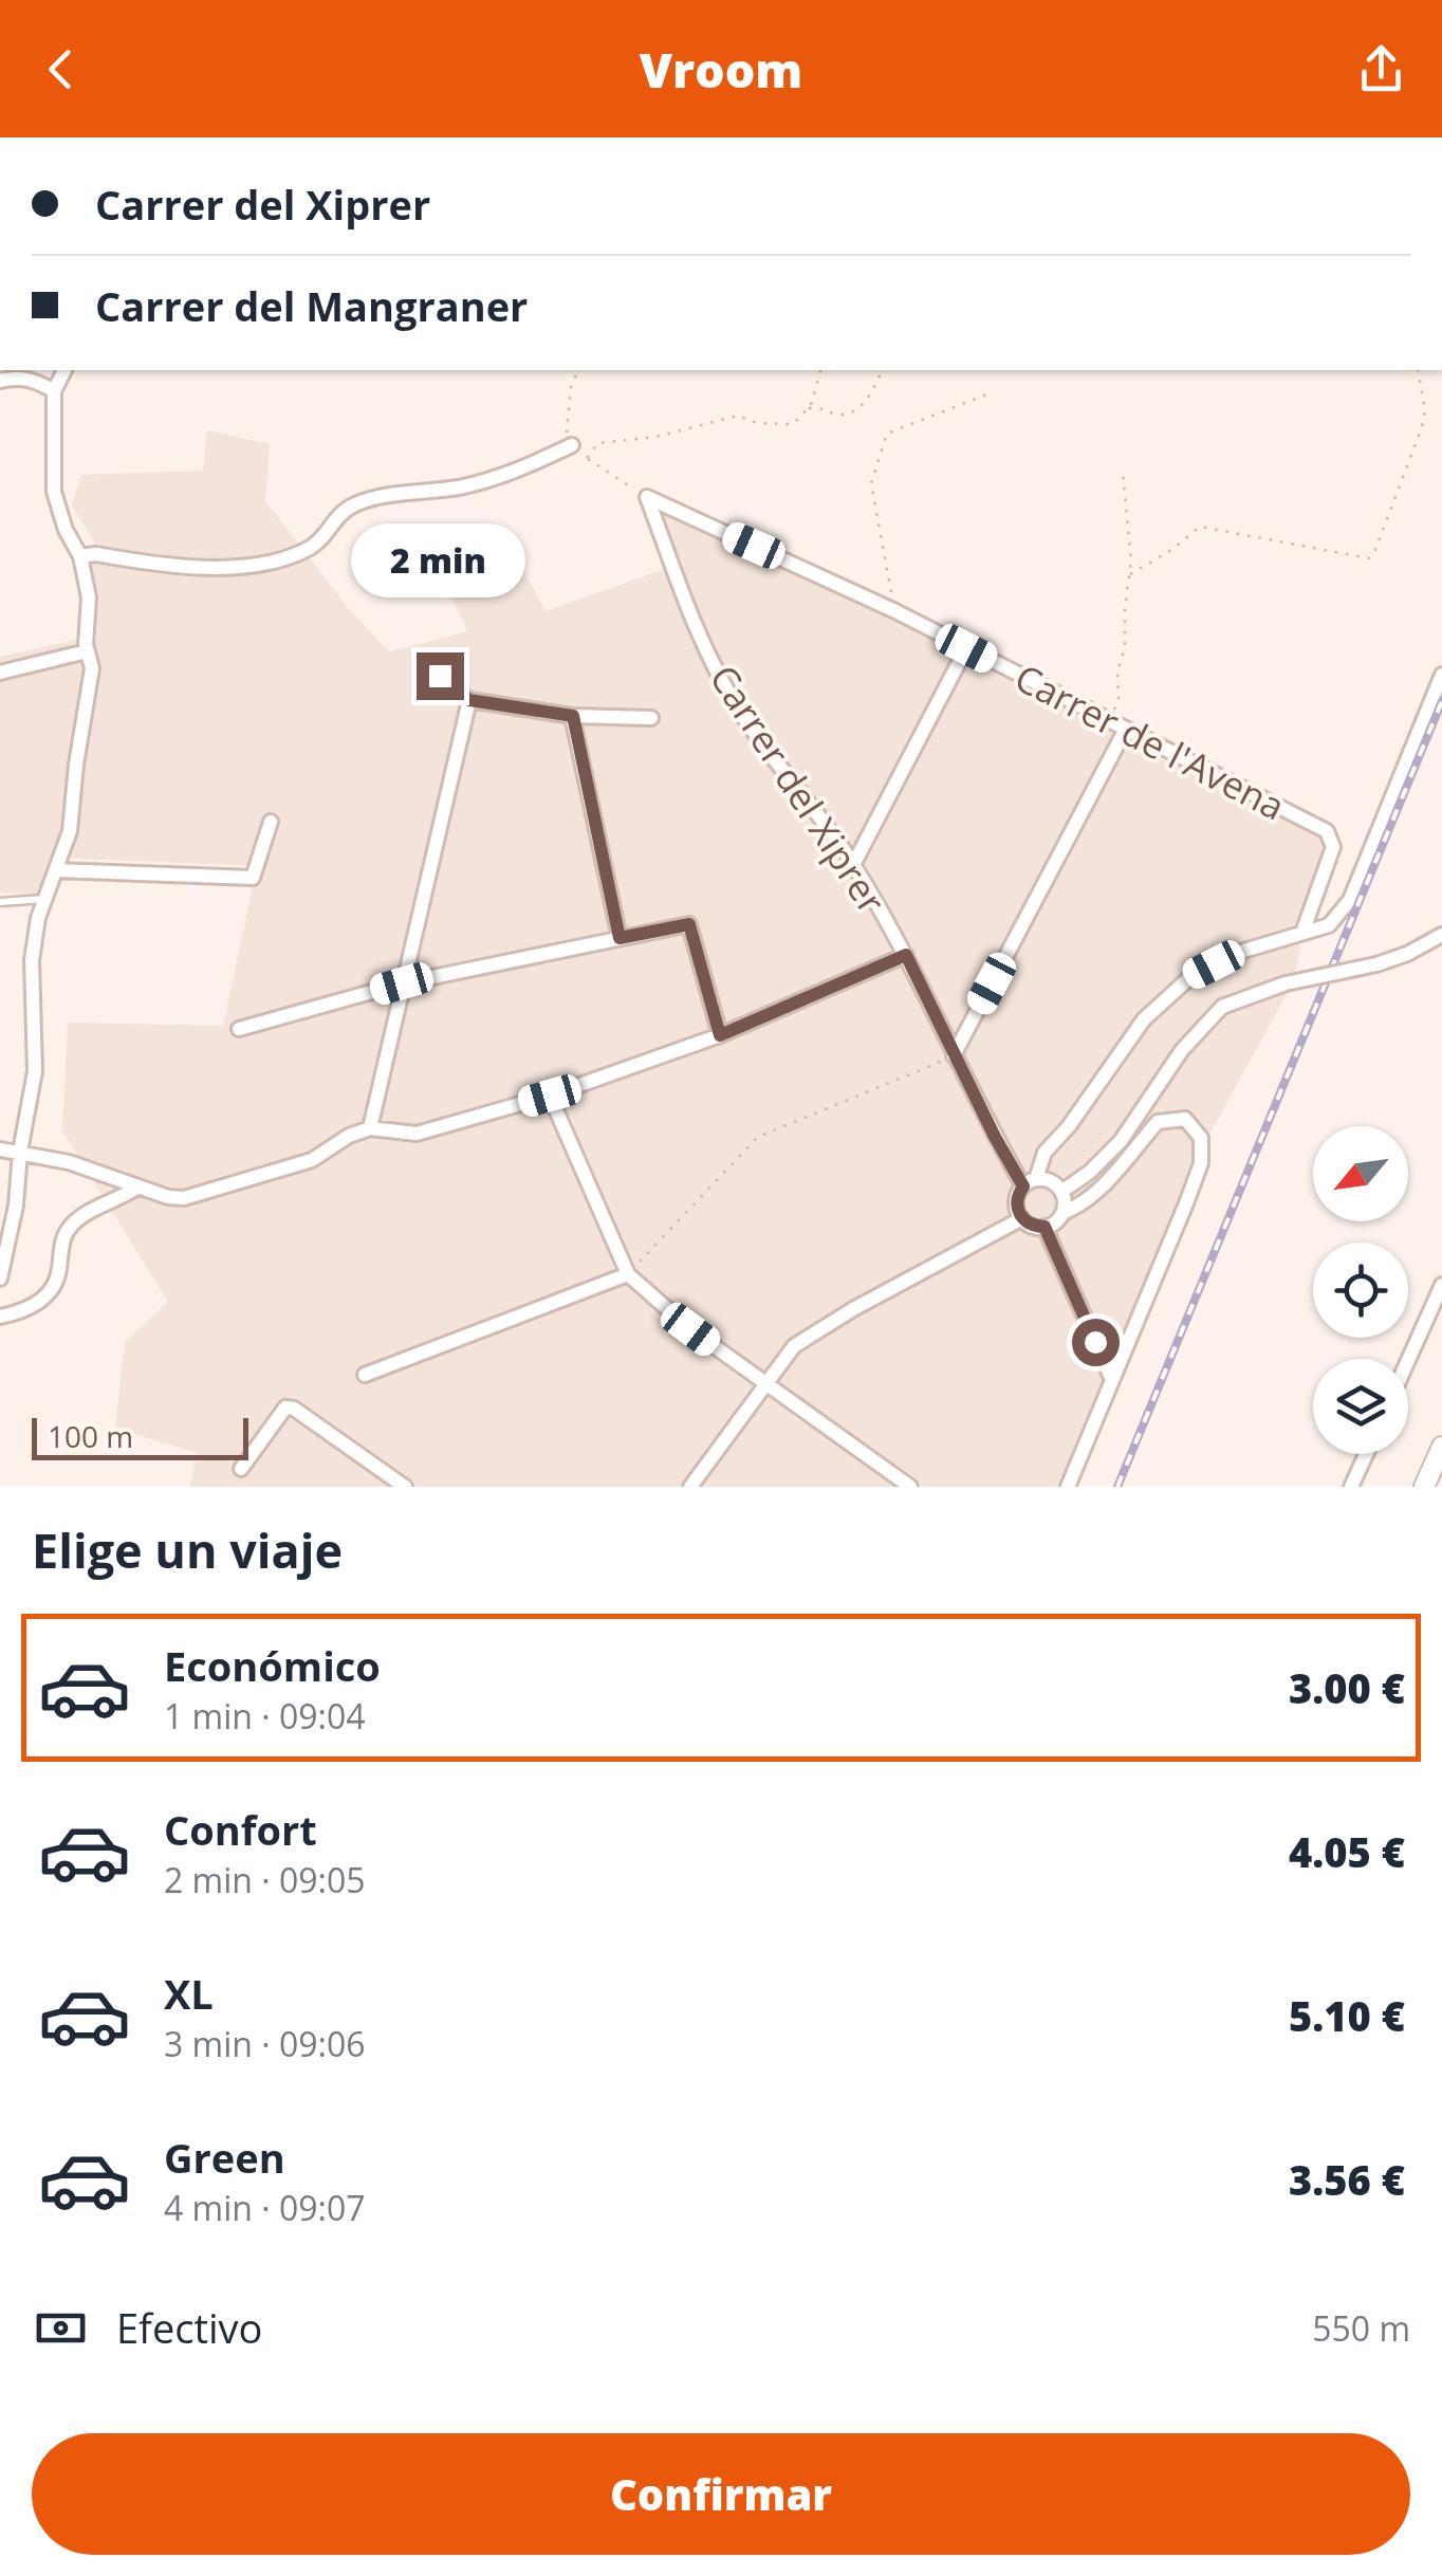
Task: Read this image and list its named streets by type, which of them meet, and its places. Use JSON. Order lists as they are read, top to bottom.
{
  "streets": {
    "street": ["Carrer de l'Avena", "Carrer del Xiprer"]
  },
  "crossings": [
    ["Carrer de l'Avena", "Carrer del Xiprer"]
  ],
  "scale_bar": "100 m",
  "north": "bottom left",
  "page": {
    "header": "Vroom",
    "banner": ["Carrer del Xiprer", "Carrer del Mangraner"],
    "bubble": "2 min",
    "scale": "100 m",
    "heading": "Elige un viaje",
    "list": [
      {
        "name": "Económico",
        "note": "1 min · 09:04",
        "value": "3.00 €"
      },
      {
        "name": "Confort",
        "note": "2 min · 09:05",
        "value": "4.05 €"
      },
      {
        "name": "XL",
        "note": "3 min · 09:06",
        "value": "5.10 €"
      },
      {
        "name": "Green",
        "note": "4 min · 09:07",
        "value": "3.56 €"
      }
    ],
    "pay": ["Efectivo", "550 m"],
    "buttons": "Confirmar"
  }
}
